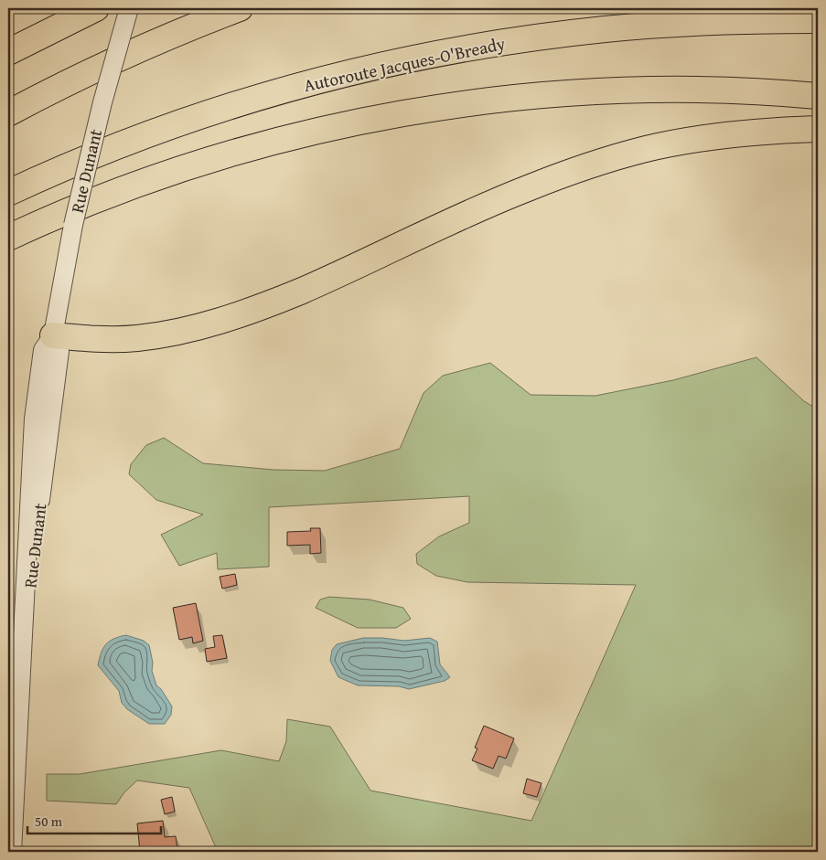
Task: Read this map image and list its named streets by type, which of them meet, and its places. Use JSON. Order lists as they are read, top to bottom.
{
  "streets": {
    "highway": ["Autoroute Jacques-O'Bready"],
    "street": ["Rue Dunant"]
  },
  "scale_bar": "50 m"
}
